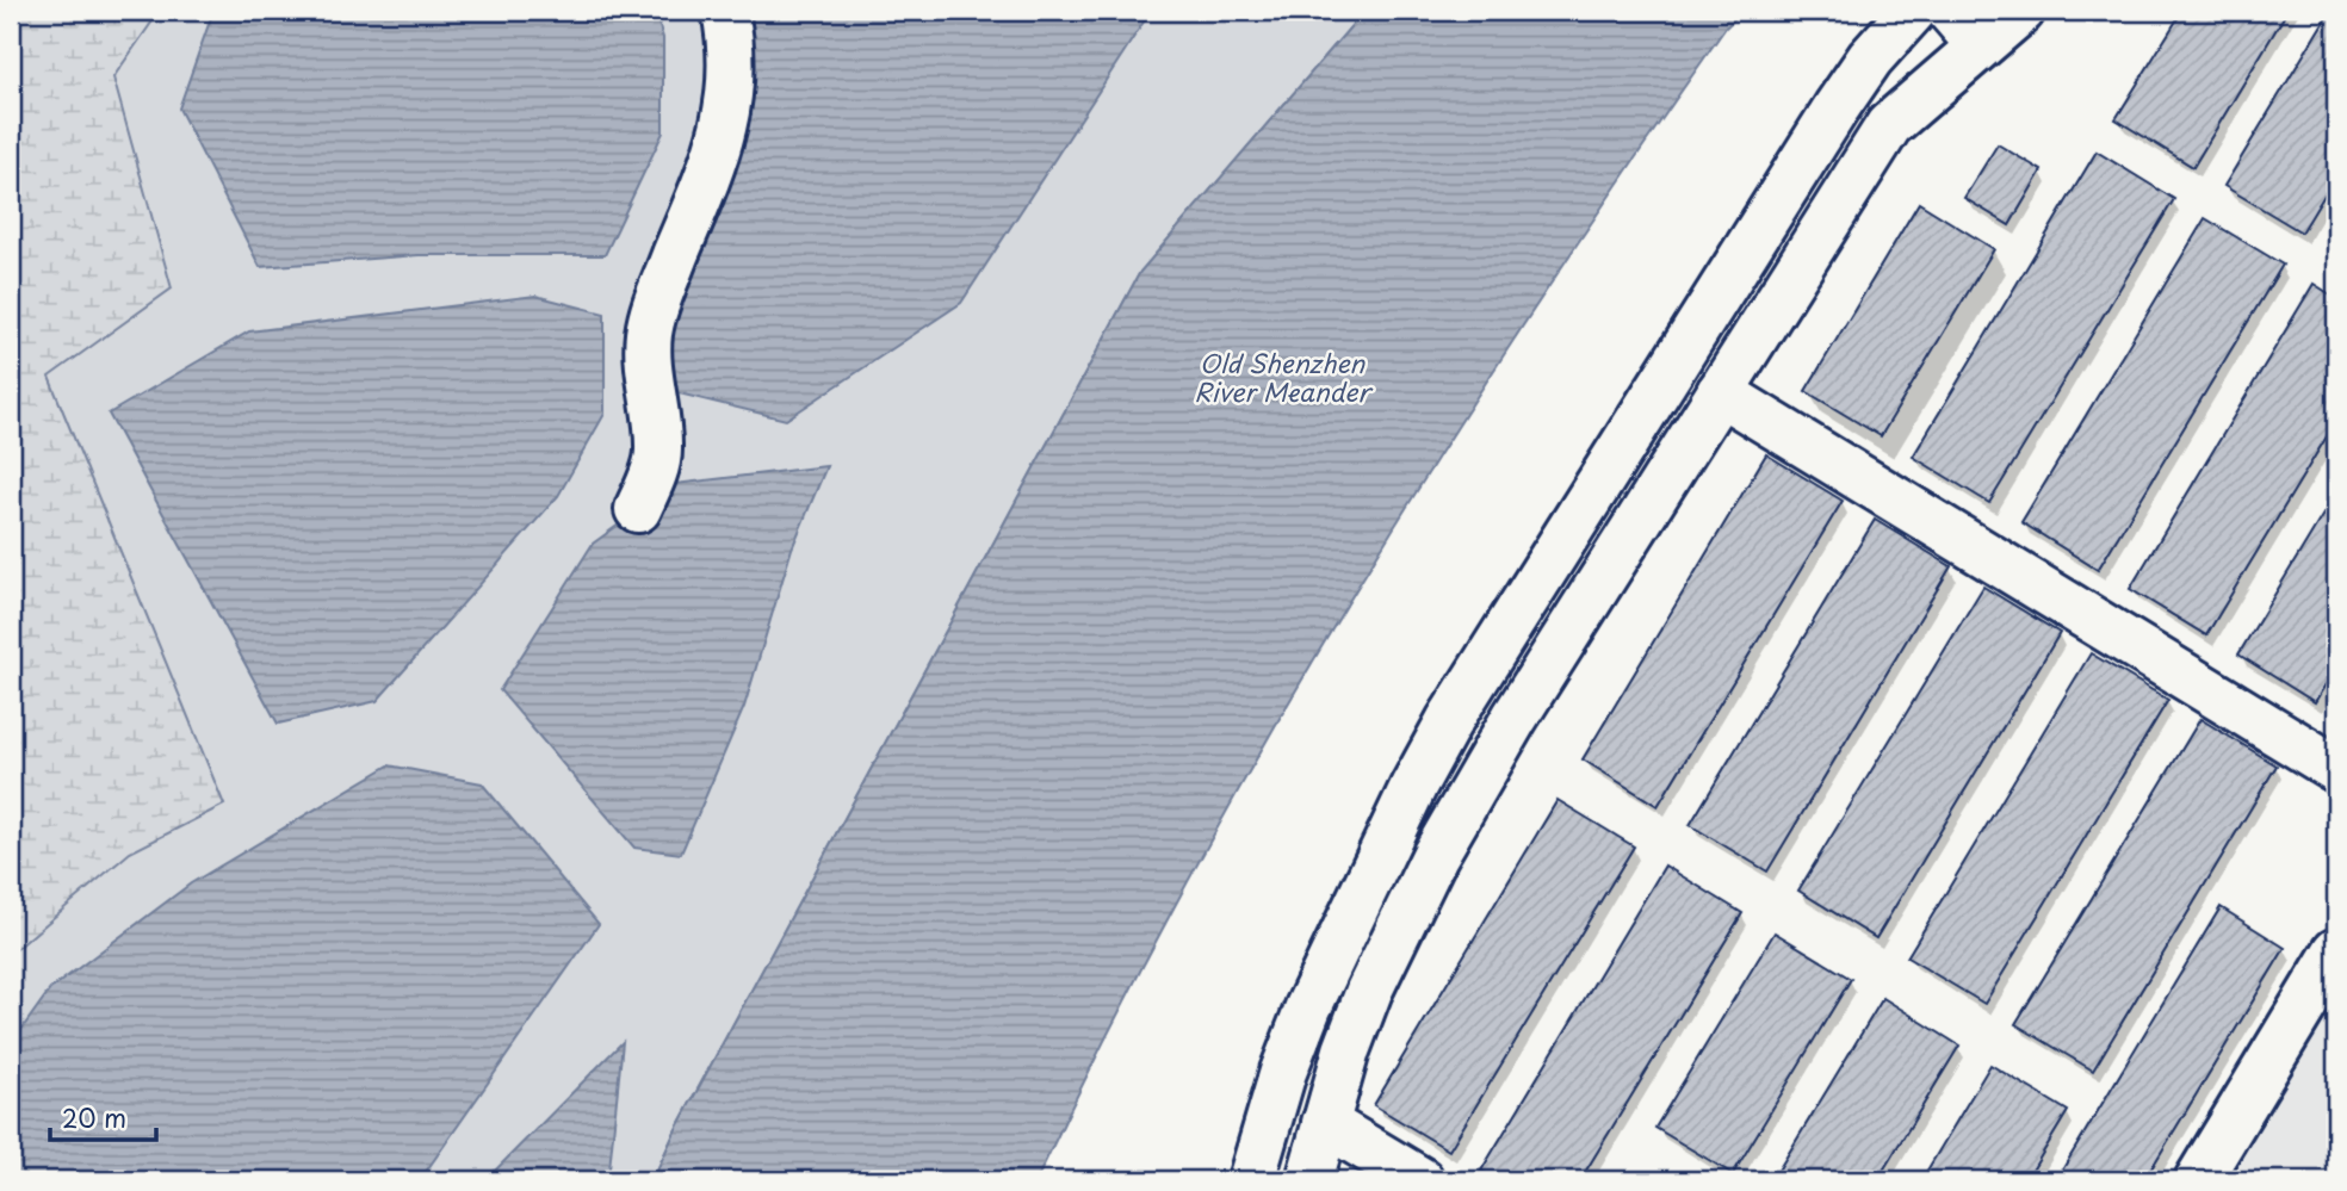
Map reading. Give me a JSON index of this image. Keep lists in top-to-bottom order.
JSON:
{
  "water": ["Old Shenzhen River Meander"],
  "scale_bar": "20 m"
}
